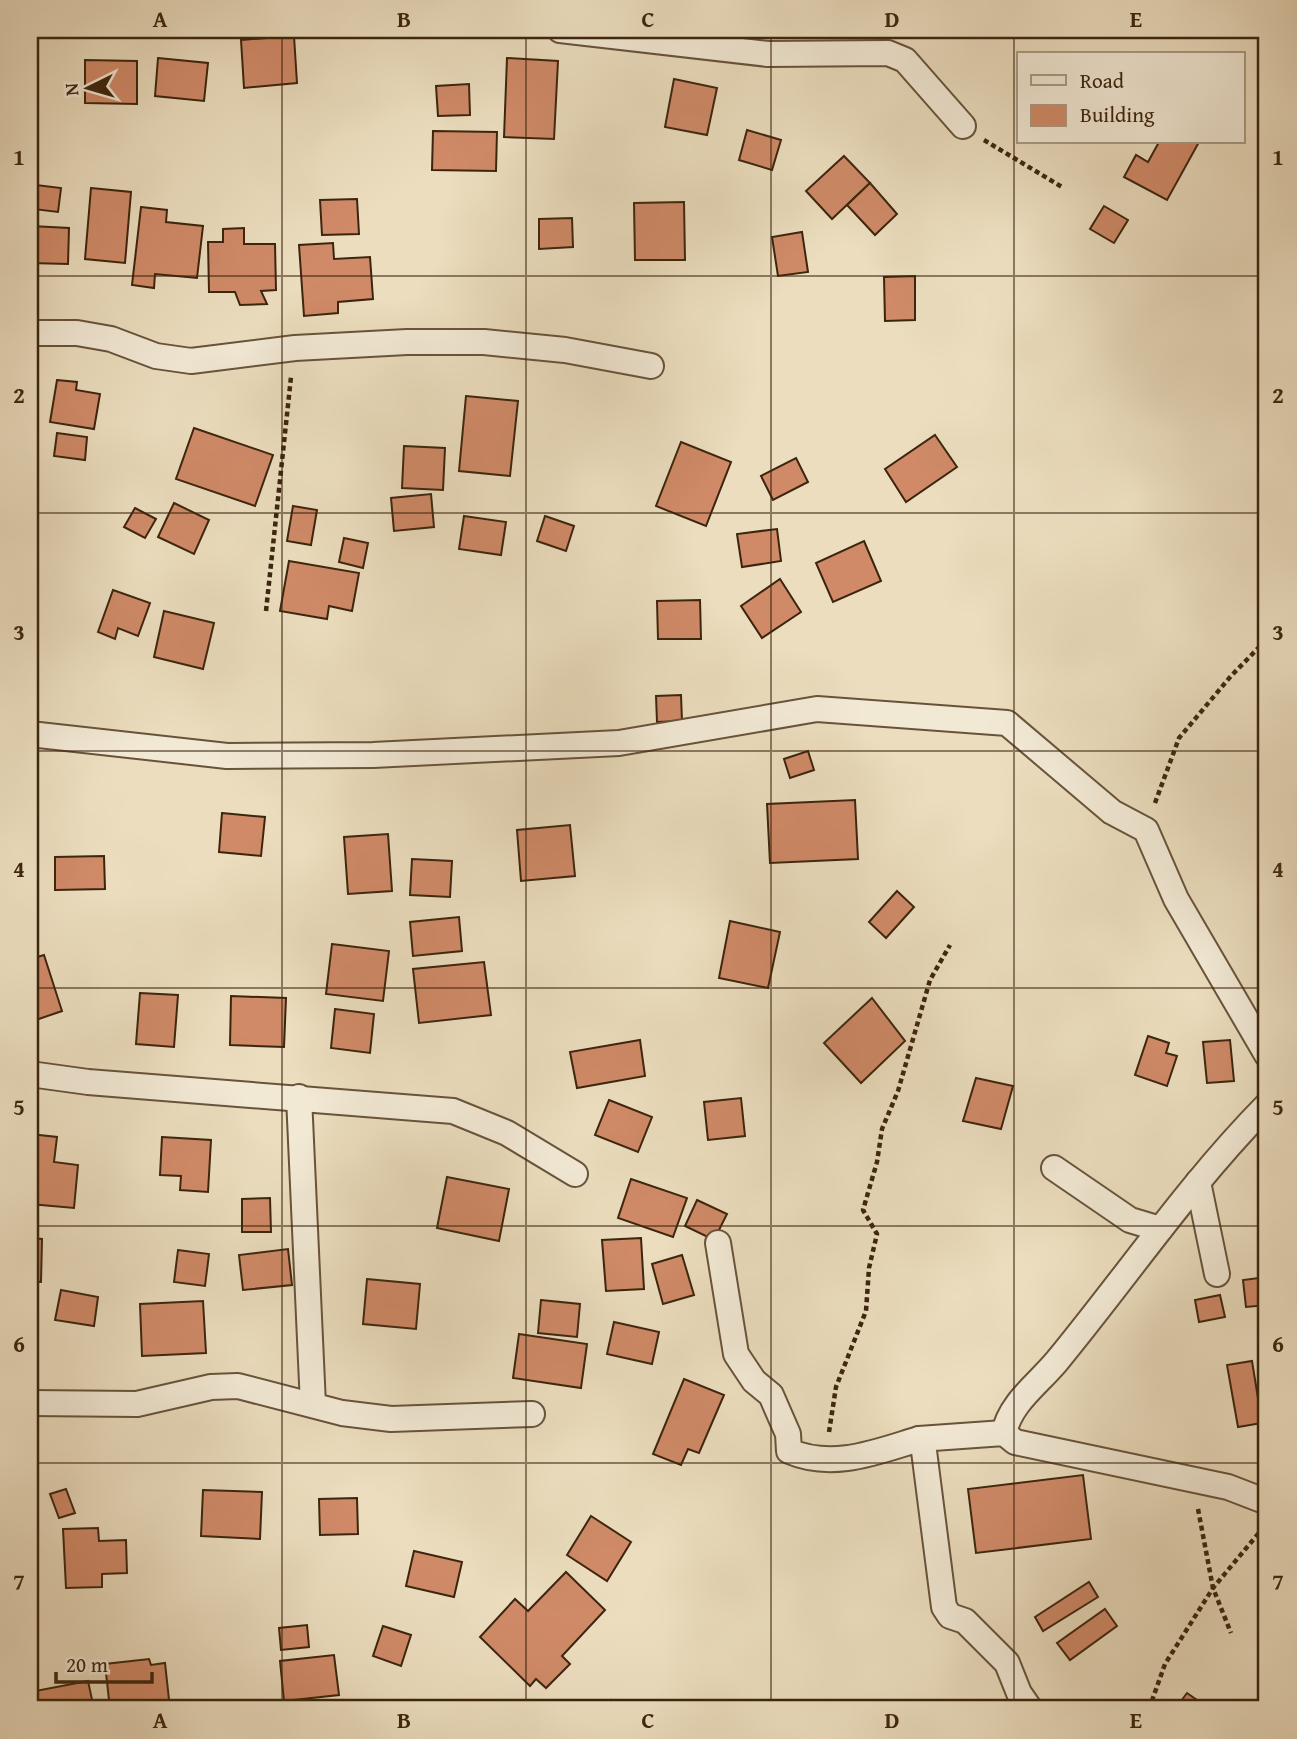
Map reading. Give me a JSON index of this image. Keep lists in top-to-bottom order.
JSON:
{
  "legend": ["Road", "Building"],
  "scale_bar": "20 m",
  "north": "left",
  "grid": {
    "columns": [
      "A",
      "B",
      "C",
      "D",
      "E"
    ],
    "rows": [
      "1",
      "2",
      "3",
      "4",
      "5",
      "6",
      "7"
    ]
  }
}
